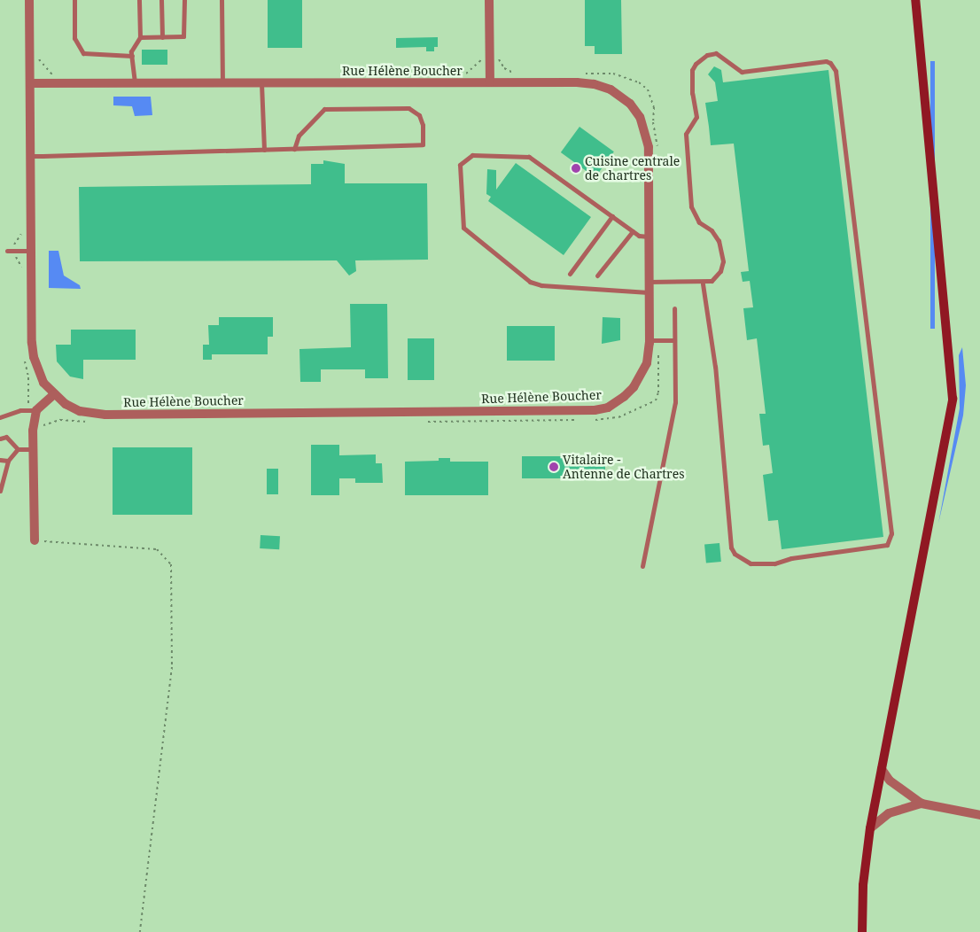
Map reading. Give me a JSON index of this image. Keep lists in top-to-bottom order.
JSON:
{
  "streets": {
    "street": ["Rue Hélène Boucher"]
  },
  "places": ["Cuisine centrale de chartres", "Vitalaire - Antenne de Chartres"]
}
